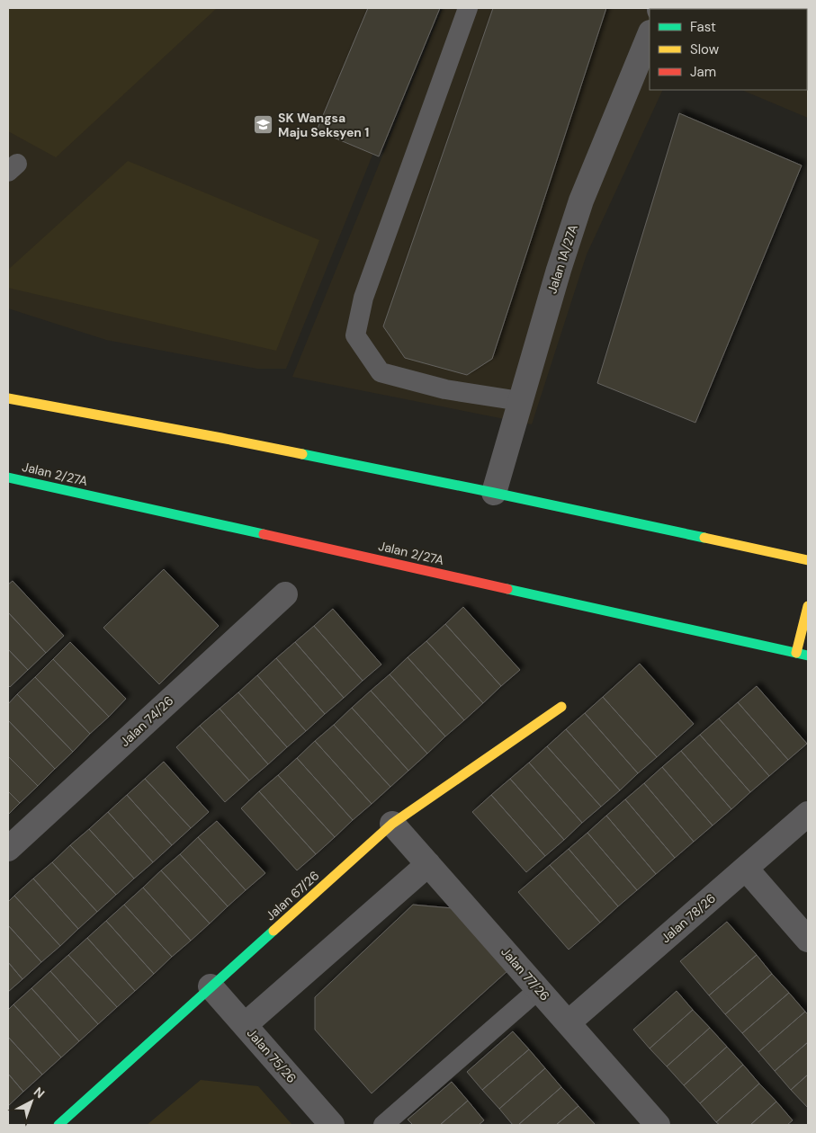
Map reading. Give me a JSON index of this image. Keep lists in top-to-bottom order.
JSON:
{
  "streets": {
    "main road": ["Jalan 2/27A", "Jalan 67/26"],
    "street": [
      "Jalan 1A/27A",
      "Jalan 74/26",
      "Jalan 78/26",
      "Jalan 77/26",
      "Jalan 75/26"
    ]
  },
  "crossings": [
    ["Jalan 67/26", "Jalan 77/26"],
    ["Jalan 67/26", "Jalan 75/26"],
    ["Jalan 78/26", "Jalan 77/26"]
  ],
  "places": {
    "school or university": ["SK Wangsa Maju Seksyen 1"]
  },
  "legend": ["Fast", "Slow", "Jam"],
  "north": "top right"
}
